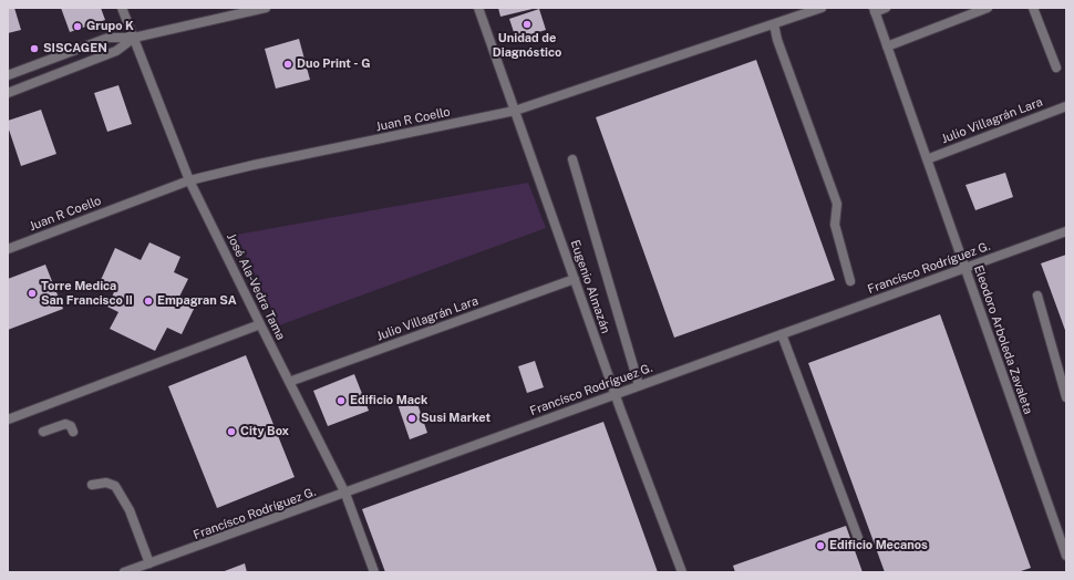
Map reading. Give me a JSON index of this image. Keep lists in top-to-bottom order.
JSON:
{
  "streets": {
    "street": [
      "Juan R Coello",
      "Julio Villagrán Lara",
      "Francísco Rodríguez G.",
      "José Ala-Vedra Tama",
      "Eugenio Almazán",
      "Eleodoro Arboleda Zavaleta"
    ]
  },
  "crossings": [
    ["Juan R Coello", "José Ala-Vedra Tama"],
    ["Juan R Coello", "Eugenio Almazán"],
    ["Julio Villagrán Lara", "José Ala-Vedra Tama"],
    ["Julio Villagrán Lara", "Eugenio Almazán"],
    ["Julio Villagrán Lara", "Eleodoro Arboleda Zavaleta"],
    ["Francísco Rodríguez G.", "José Ala-Vedra Tama"],
    ["Francísco Rodríguez G.", "Eugenio Almazán"],
    ["Francísco Rodríguez G.", "Eleodoro Arboleda Zavaleta"]
  ],
  "places": [
    "Unidad de Diagnóstico",
    "Grupo K",
    "SISCAGEN",
    "Duo Print - G",
    "Torre Medica San Francisco II",
    "Empagran SA",
    "Edificio Mack",
    "Susi Market",
    "City Box",
    "Edificio Mecanos"
  ]
}
